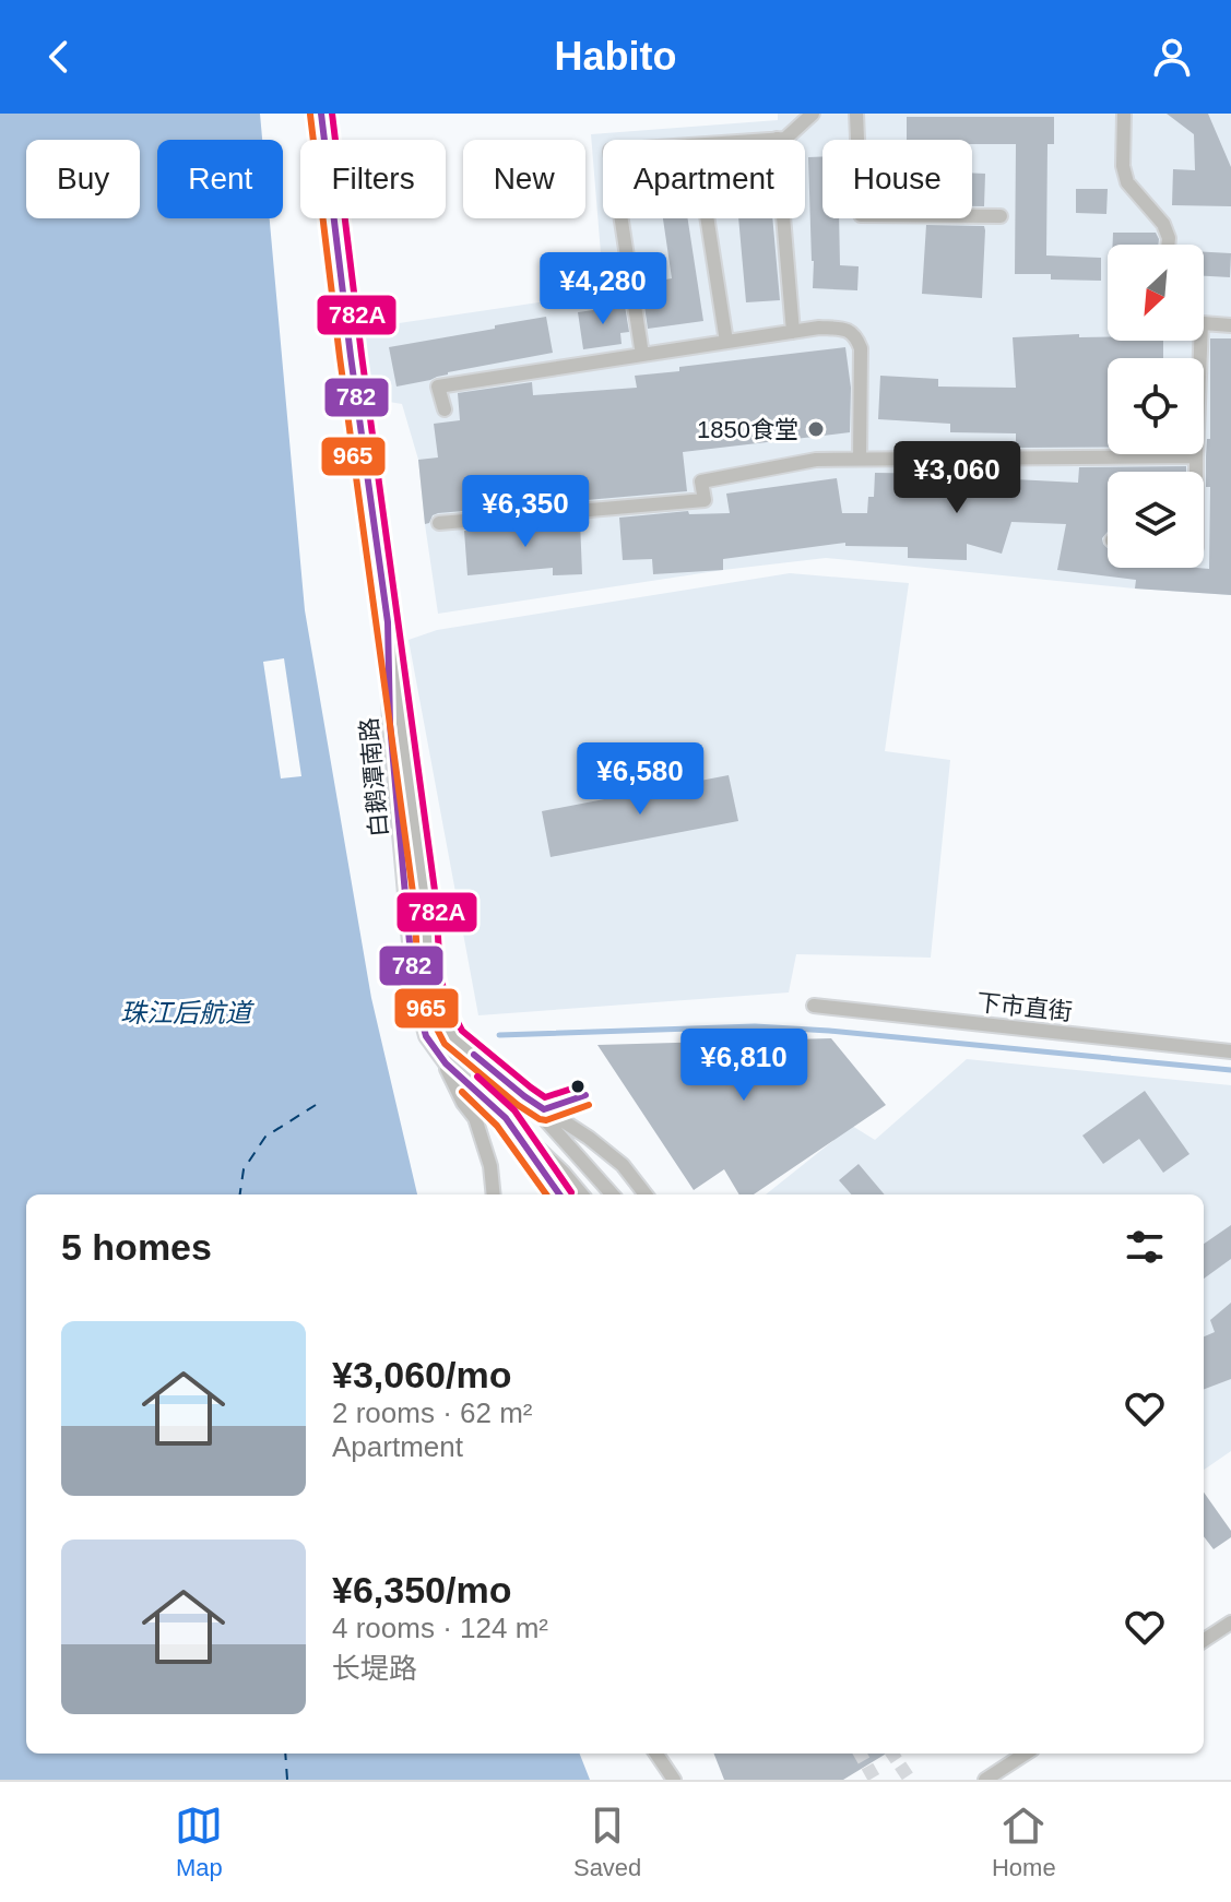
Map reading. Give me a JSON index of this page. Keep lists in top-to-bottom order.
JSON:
{
  "streets": {
    "street": ["白鹅潭南路", "下市直街"]
  },
  "water": ["珠江后航道"],
  "places": ["1850食堂"],
  "lines": ["transit line 782", "transit line 782A", "transit line 965"],
  "north": "bottom left",
  "page": {
    "header": "Habito",
    "chip": [
      "Buy",
      "Rent",
      "Filters",
      "New",
      "Apartment",
      "House"
    ],
    "price": [
      "¥4,280",
      "¥3,060",
      "¥6,350",
      "¥6,580",
      "¥6,810"
    ],
    "heading": "5 homes",
    "list": [
      {
        "name": "¥3,060/mo",
        "note": "2 rooms · 62 m² · Apartment"
      },
      {
        "name": "¥6,350/mo",
        "note": "4 rooms · 124 m² · 长堤路"
      }
    ],
    "tabs": ["Map", "Saved", "Home"]
  }
}
